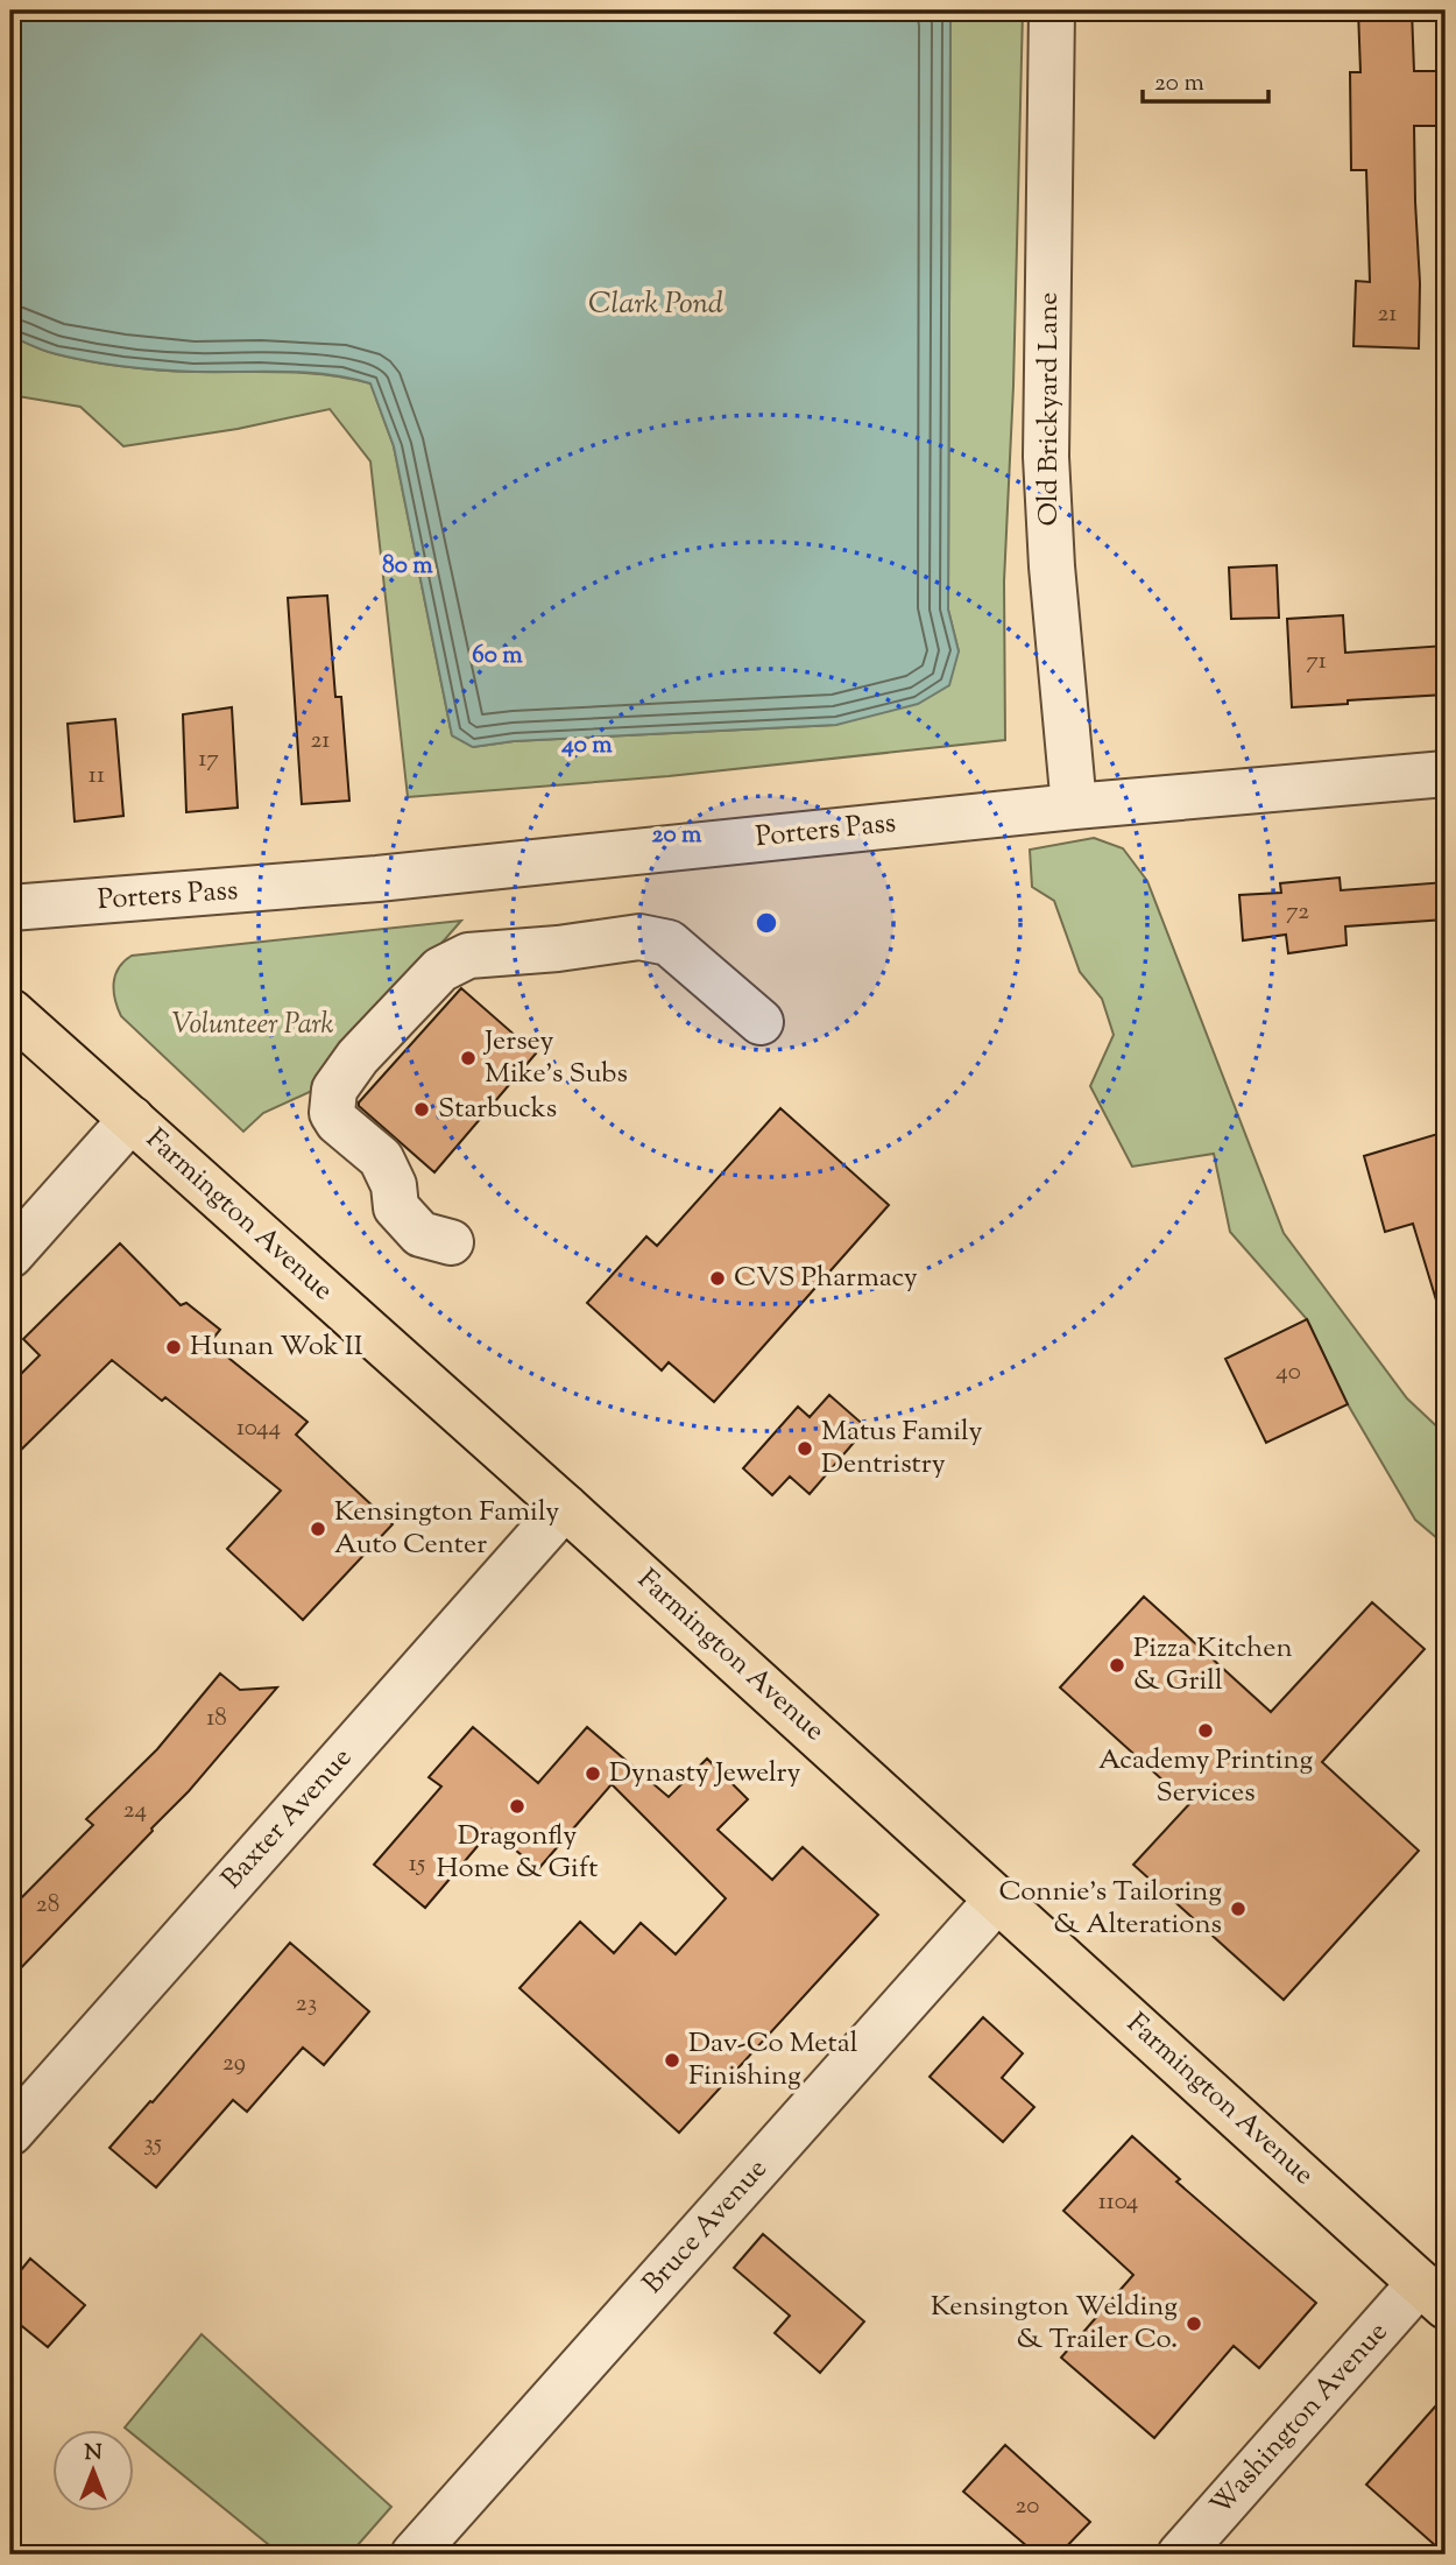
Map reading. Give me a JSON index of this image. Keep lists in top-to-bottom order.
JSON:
{
  "streets": {
    "main road": ["Farmington Avenue"],
    "street": [
      "Old Brickyard Lane",
      "Porters Pass",
      "Baxter Avenue",
      "Bruce Avenue",
      "Washington Avenue"
    ]
  },
  "crossings": [
    ["Old Brickyard Lane", "Porters Pass"],
    ["Farmington Avenue", "Baxter Avenue"],
    ["Farmington Avenue", "Bruce Avenue"],
    ["Farmington Avenue", "Washington Avenue"]
  ],
  "water": ["Clark Pond"],
  "parks": ["Volunteer Park"],
  "places": [
    "Jersey Mike's Subs",
    "Starbucks",
    "CVS Pharmacy",
    "Hunan Wok II",
    "Matus Family Dentristry",
    "Kensington Family Auto Center",
    "Pizza Kitchen & Grill",
    "Academy Printing Services",
    "Dynasty Jewelry",
    "Dragonfly Home & Gift",
    "Connie's Tailoring & Alterations",
    "Dav-Co Metal Finishing",
    "Kensington Welding & Trailer Co."
  ],
  "house_numbers": [
    "21",
    "71",
    "21",
    "17",
    "11",
    "72",
    "40",
    "1044",
    "18",
    "24",
    "15",
    "28",
    "23",
    "29",
    "35",
    "1104",
    "20"
  ],
  "scale_bar": "20 m",
  "north": "top",
  "rings": [
    "80 m",
    "60 m",
    "40 m",
    "20 m"
  ]
}
